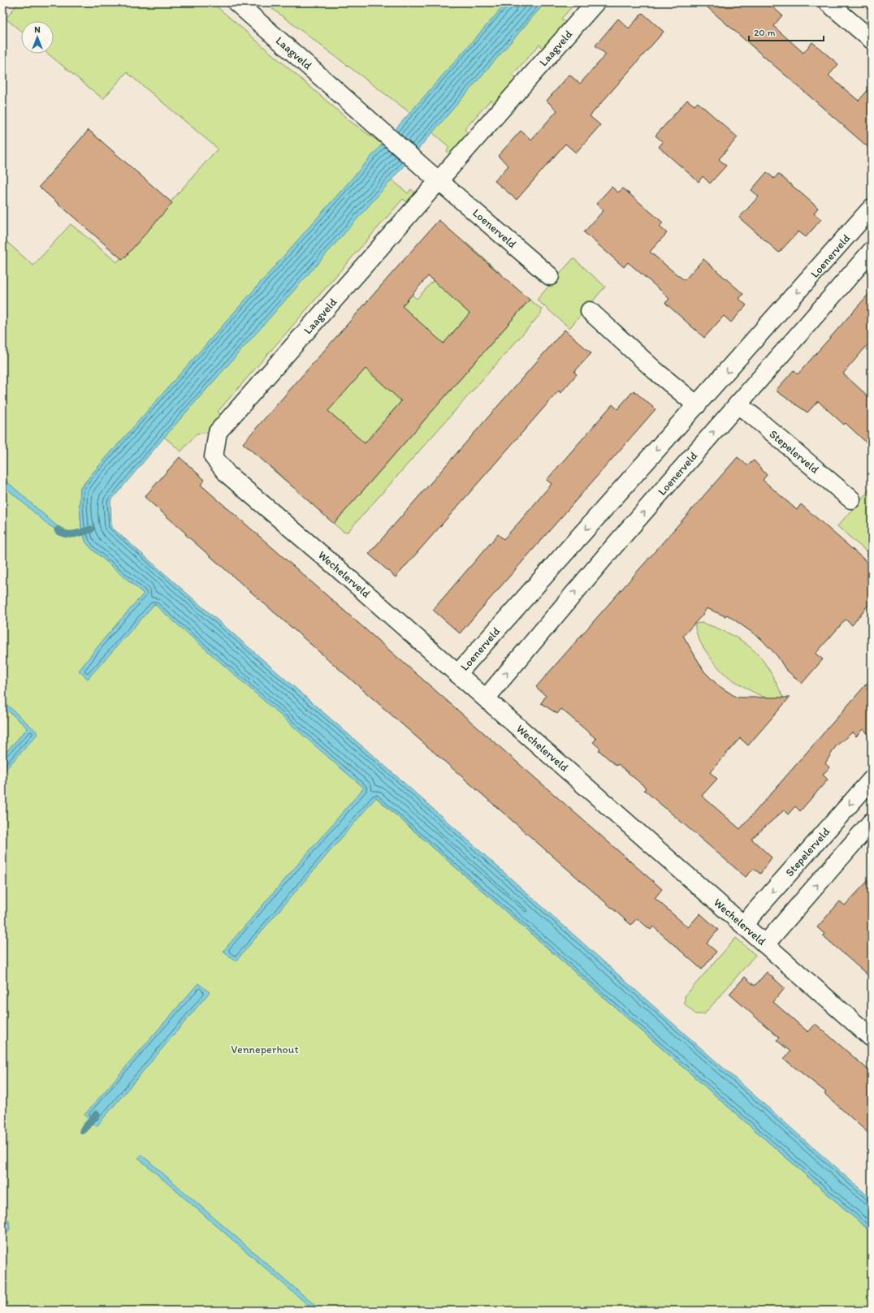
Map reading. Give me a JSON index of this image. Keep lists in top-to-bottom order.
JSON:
{
  "streets": {
    "street": [
      "Laagveld",
      "Loenerveld",
      "Stepelerveld",
      "Wechelerveld"
    ]
  },
  "crossings": [
    ["Laagveld", "Loenerveld"],
    ["Laagveld", "Wechelerveld"],
    ["Loenerveld", "Stepelerveld"],
    ["Loenerveld", "Wechelerveld"],
    ["Stepelerveld", "Wechelerveld"]
  ],
  "parks": ["Venneperhout"],
  "scale_bar": "20 m",
  "north": "top"
}
